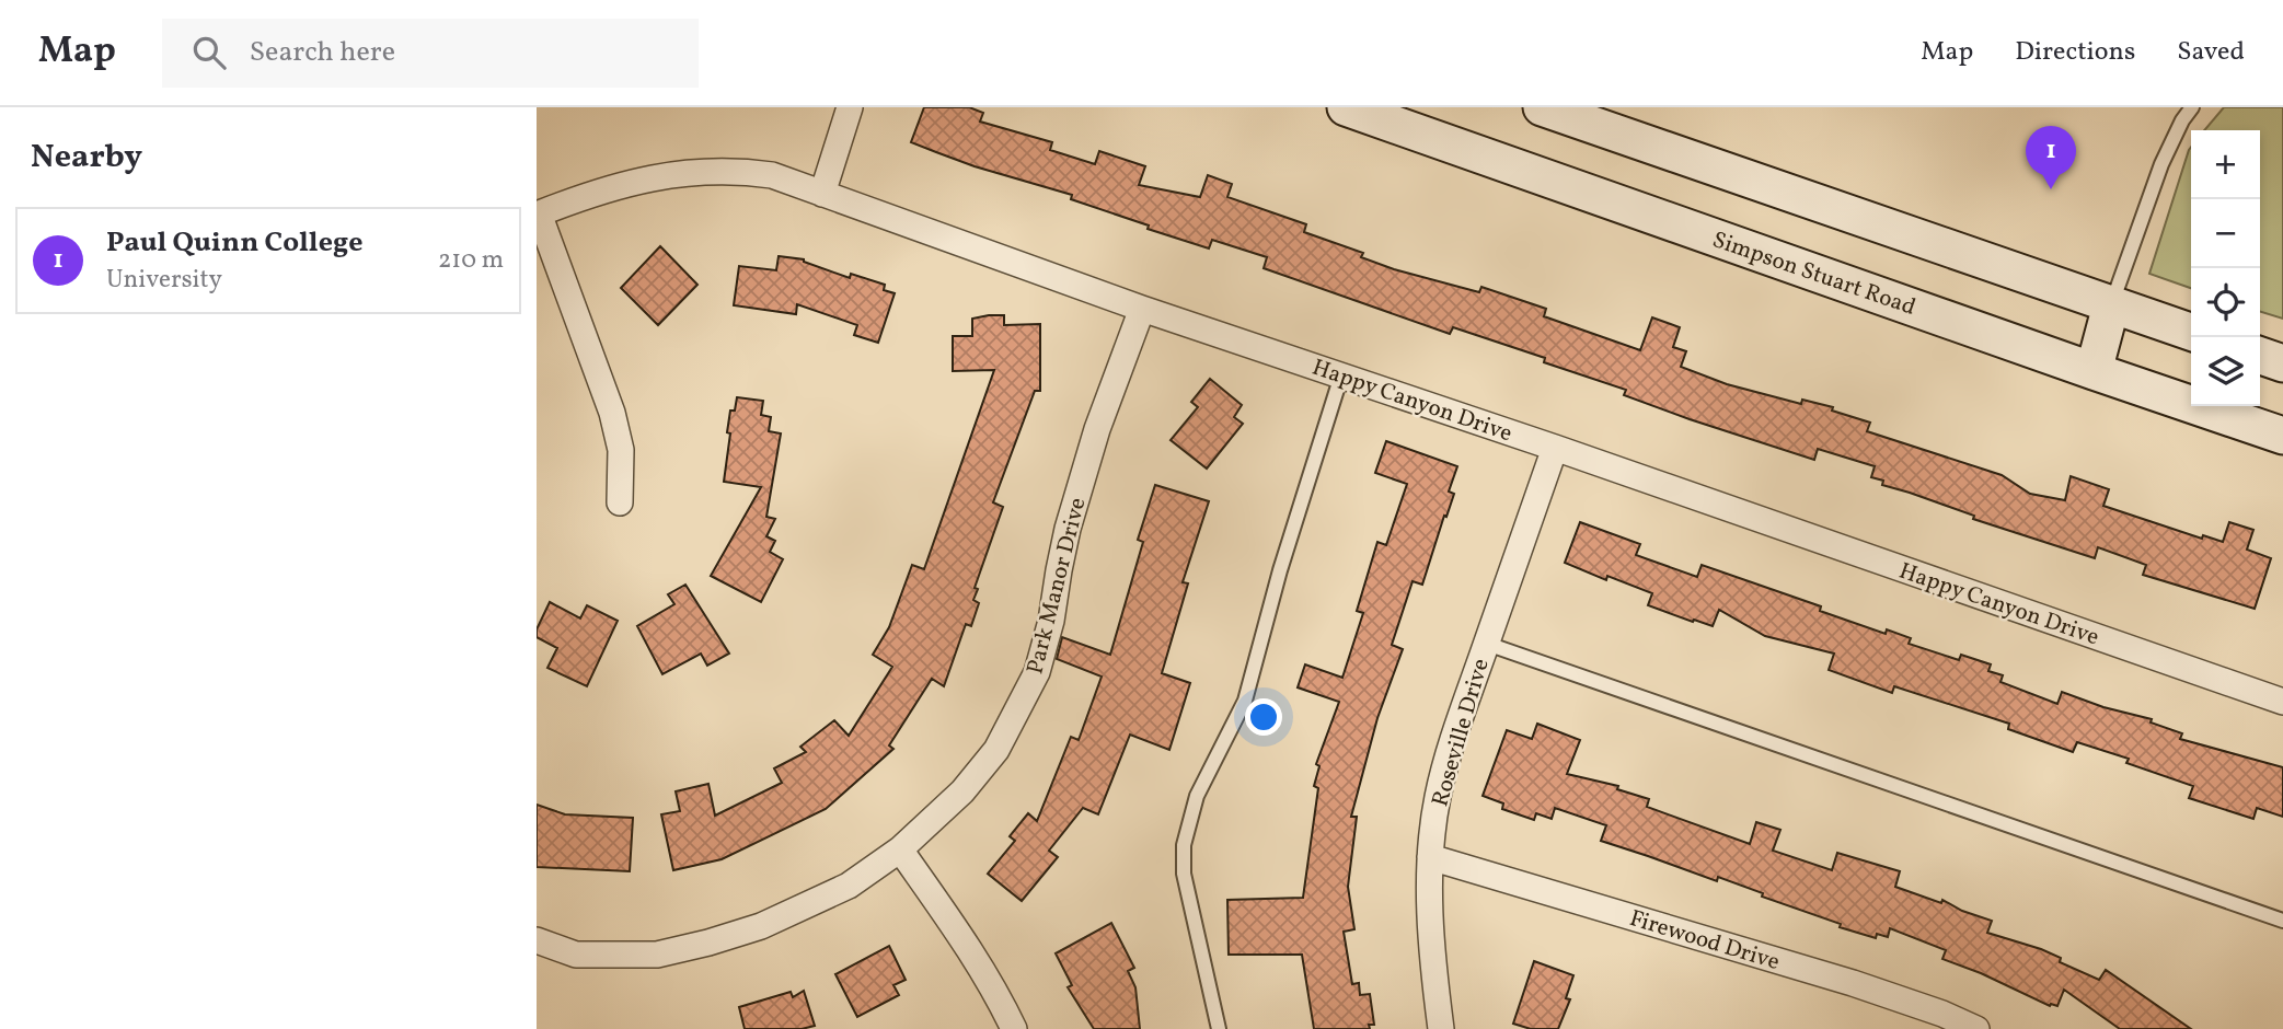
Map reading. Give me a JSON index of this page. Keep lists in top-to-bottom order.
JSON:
{
  "streets": {
    "main road": ["Simpson Stuart Road"],
    "street": [
      "Happy Canyon Drive",
      "Park Manor Drive",
      "Roseville Drive",
      "Firewood Drive"
    ]
  },
  "crossings": [
    ["Happy Canyon Drive", "Park Manor Drive"],
    ["Happy Canyon Drive", "Roseville Drive"],
    ["Roseville Drive", "Firewood Drive"]
  ],
  "page": {
    "header": "Map",
    "search": "Search here",
    "nav": ["Map", "Directions", "Saved"],
    "heading": "Nearby",
    "pins": "1",
    "map_buttons": ["+", "−"],
    "list": [
      {
        "mark": "1",
        "name": "Paul Quinn College",
        "note": "University",
        "value": "210 m"
      }
    ]
  }
}
